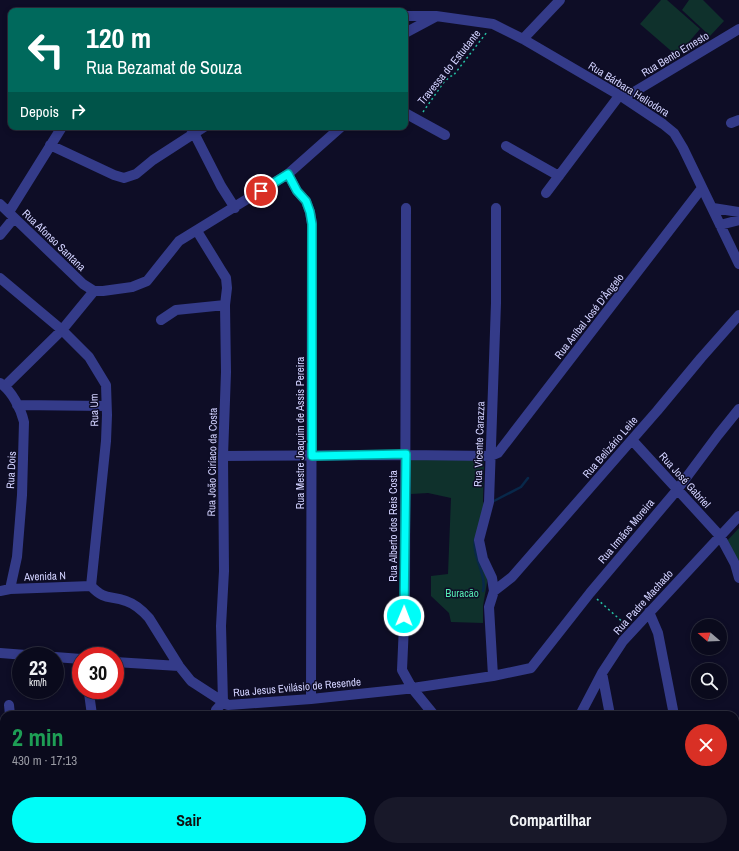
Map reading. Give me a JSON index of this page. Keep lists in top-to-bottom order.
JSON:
{
  "streets": {
    "street": [
      "Rua Bento Ernesto",
      "Rua Bárbara Heliodora",
      "Rua Afonso Santana",
      "Rua Aníbal José D'Ângelo",
      "Rua Um",
      "Rua Mestre Joaquim de Assis Pereira",
      "Rua Vicente Carazza",
      "Rua Belizário Leite",
      "Rua João Ciríaco da Costa",
      "Rua Dois",
      "Rua José Gabriel",
      "Rua Alberto dos Reis Costa",
      "Rua Irmãos Moreira",
      "Avenida N",
      "Rua Padre Machado",
      "Rua Jesus Evilásio de Resende"
    ],
    "path": ["Travessa do Estudante"]
  },
  "crossings": [
    ["Rua Bento Ernesto", "Rua Bárbara Heliodora"],
    ["Travessa do Estudante", "Rua Bárbara Heliodora"],
    ["Rua Bárbara Heliodora", "Rua Aníbal José D'Ângelo"],
    ["Rua Aníbal José D'Ângelo", "Rua Vicente Carazza"],
    ["Rua Um", "Avenida N"],
    ["Rua Um", "Rua Jesus Evilásio de Resende"],
    ["Rua Mestre Joaquim de Assis Pereira", "Rua Jesus Evilásio de Resende"],
    ["Rua Vicente Carazza", "Rua Belizário Leite"],
    ["Rua Vicente Carazza", "Rua Jesus Evilásio de Resende"],
    ["Rua Belizário Leite", "Rua José Gabriel"],
    ["Rua João Ciríaco da Costa", "Rua Jesus Evilásio de Resende"],
    ["Rua Dois", "Avenida N"],
    ["Rua José Gabriel", "Rua Irmãos Moreira"],
    ["Rua José Gabriel", "Rua Padre Machado"],
    ["Rua Alberto dos Reis Costa", "Rua Jesus Evilásio de Resende"],
    ["Rua Irmãos Moreira", "Rua Jesus Evilásio de Resende"],
    ["Avenida N", "Rua Jesus Evilásio de Resende"]
  ],
  "parks": ["Buracão"],
  "north": "left",
  "page": {
    "turn": ["120 m", "Rua Bezamat de Souza"],
    "then": "Depois",
    "speed": "23 km/h",
    "limit": "30",
    "heading": ["2 min", "430 m · 17:13"],
    "buttons": ["Sair", "Compartilhar"]
  }
}
